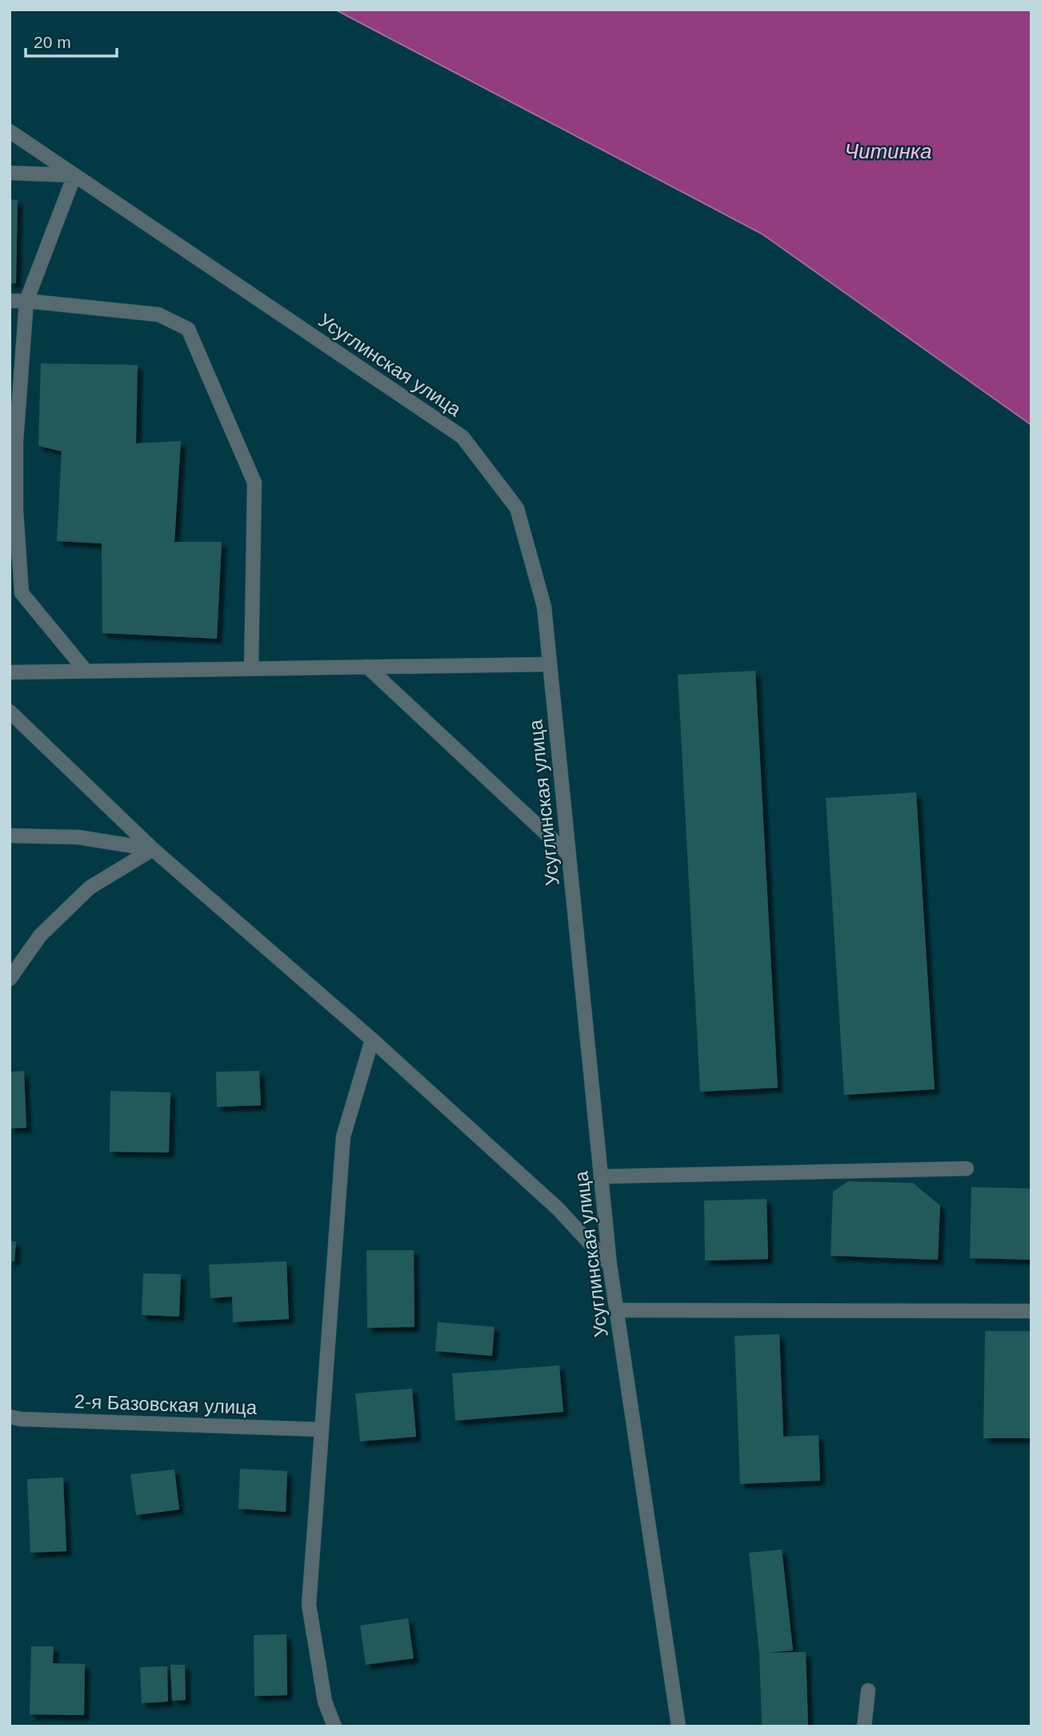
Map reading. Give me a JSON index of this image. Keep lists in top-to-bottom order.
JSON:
{
  "streets": {
    "street": ["Усуглинская улица", "2-я Базовская улица"]
  },
  "water": ["Читинка"],
  "scale_bar": "20 m"
}
